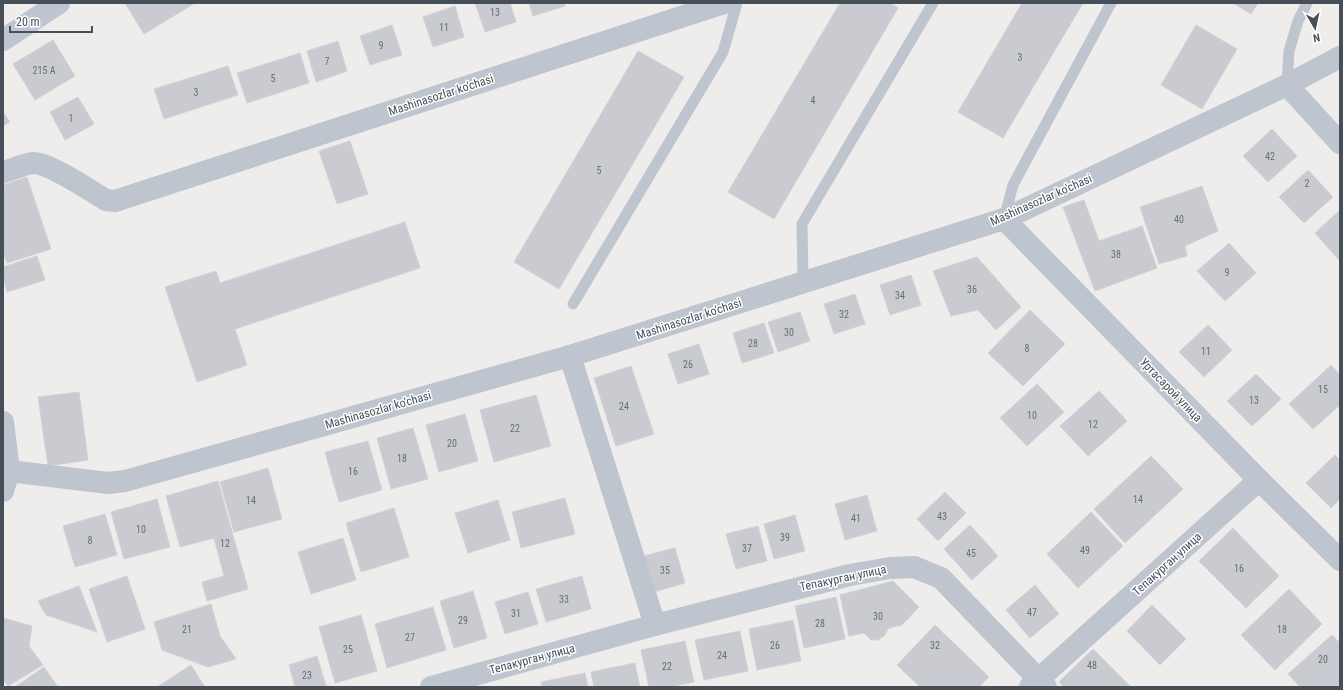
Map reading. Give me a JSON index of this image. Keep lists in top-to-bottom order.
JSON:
{
  "streets": {
    "street": ["Mashinasozlar ko'chasi", "Уртасарой улица", "Тепакурган улица"]
  },
  "crossings": [
    ["Mashinasozlar ko'chasi", "Уртасарой улица"],
    ["Уртасарой улица", "Тепакурган улица"]
  ],
  "house_numbers": [
    "13",
    "11",
    "9",
    "3",
    "7",
    "215 А",
    "5",
    "3",
    "4",
    "1",
    "42",
    "5",
    "2",
    "40",
    "38",
    "9",
    "36",
    "34",
    "32",
    "30",
    "28",
    "8",
    "11",
    "26",
    "15",
    "13",
    "24",
    "10",
    "12",
    "22",
    "20",
    "18",
    "16",
    "14",
    "14",
    "43",
    "41",
    "10",
    "39",
    "8",
    "12",
    "37",
    "49",
    "45",
    "16",
    "35",
    "33",
    "47",
    "31",
    "30",
    "29",
    "28",
    "21",
    "18",
    "27",
    "26",
    "32",
    "25",
    "24",
    "20",
    "48",
    "22",
    "23"
  ],
  "scale_bar": "20 m",
  "north": "bottom"
}
